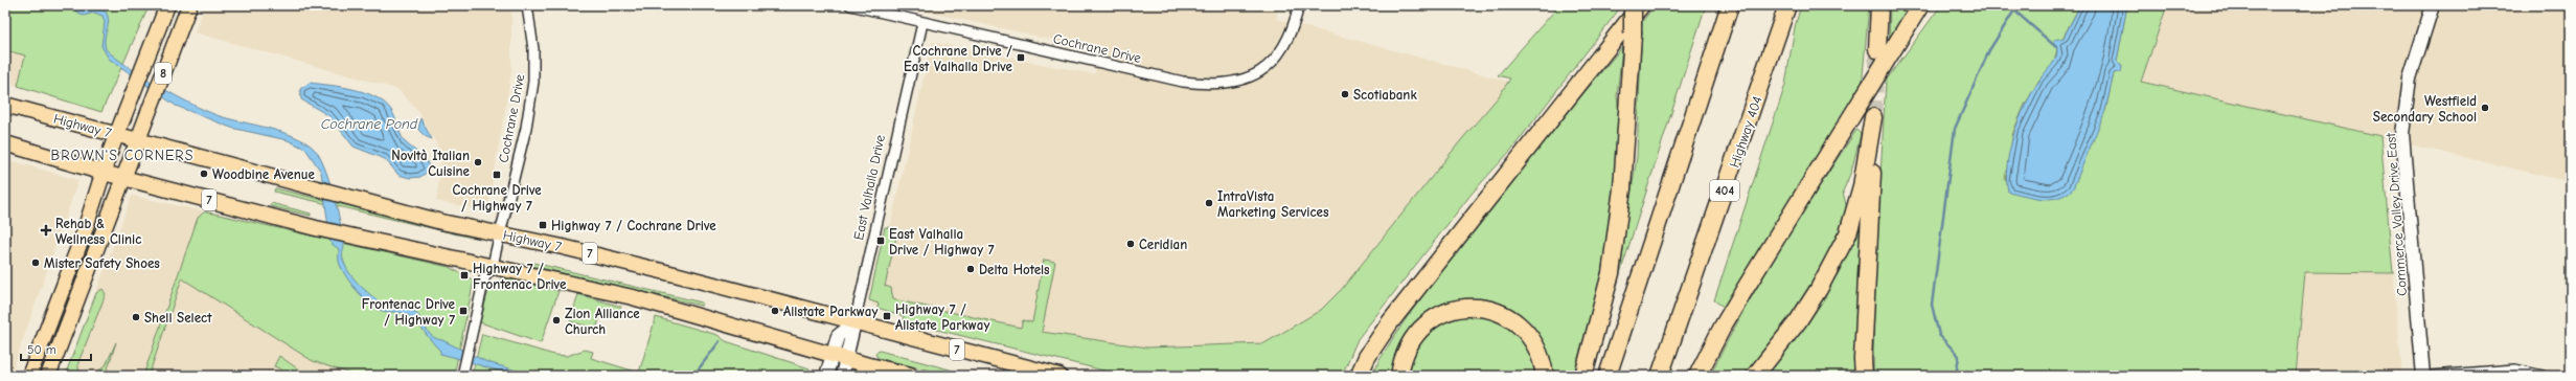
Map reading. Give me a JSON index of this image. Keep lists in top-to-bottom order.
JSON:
{
  "streets": {
    "highway": ["Highway 404", "404"],
    "main road": ["8", "Highway 7", "7"],
    "street": ["Cochrane Drive", "East Valhalla Drive", "Commerce Valley Drive East"]
  },
  "crossings": [
    ["Cochrane Drive", "Highway 7"],
    ["Cochrane Drive", "East Valhalla Drive"],
    ["Cochrane Drive", "7"],
    ["8", "Highway 7"],
    ["8", "7"],
    ["Highway 7", "East Valhalla Drive"],
    ["East Valhalla Drive", "7"]
  ],
  "districts": ["BROWN'S CORNERS"],
  "water": ["Cochrane Pond"],
  "places": {
    "transit": [
      "Cochrane Drive / East Valhalla Drive",
      "Cochrane Drive / Highway 7",
      "Highway 7 / Cochrane Drive",
      "East Valhalla Drive / Highway 7",
      "Highway 7 / Frontenac Drive",
      "Frontenac Drive / Highway 7",
      "Highway 7 / Allstate Parkway"
    ],
    "other": [
      "Scotiabank",
      "Westfield Secondary School",
      "Novità Italian Cuisine",
      "Woodbine Avenue",
      "IntraVista Marketing Services",
      "Ceridian",
      "Mister Safety Shoes",
      "Delta Hotels",
      "Allstate Parkway",
      "Shell Select",
      "Zion Alliance Church"
    ],
    "health": ["Rehab & Wellness Clinic"]
  },
  "scale_bar": "50 m"
}
